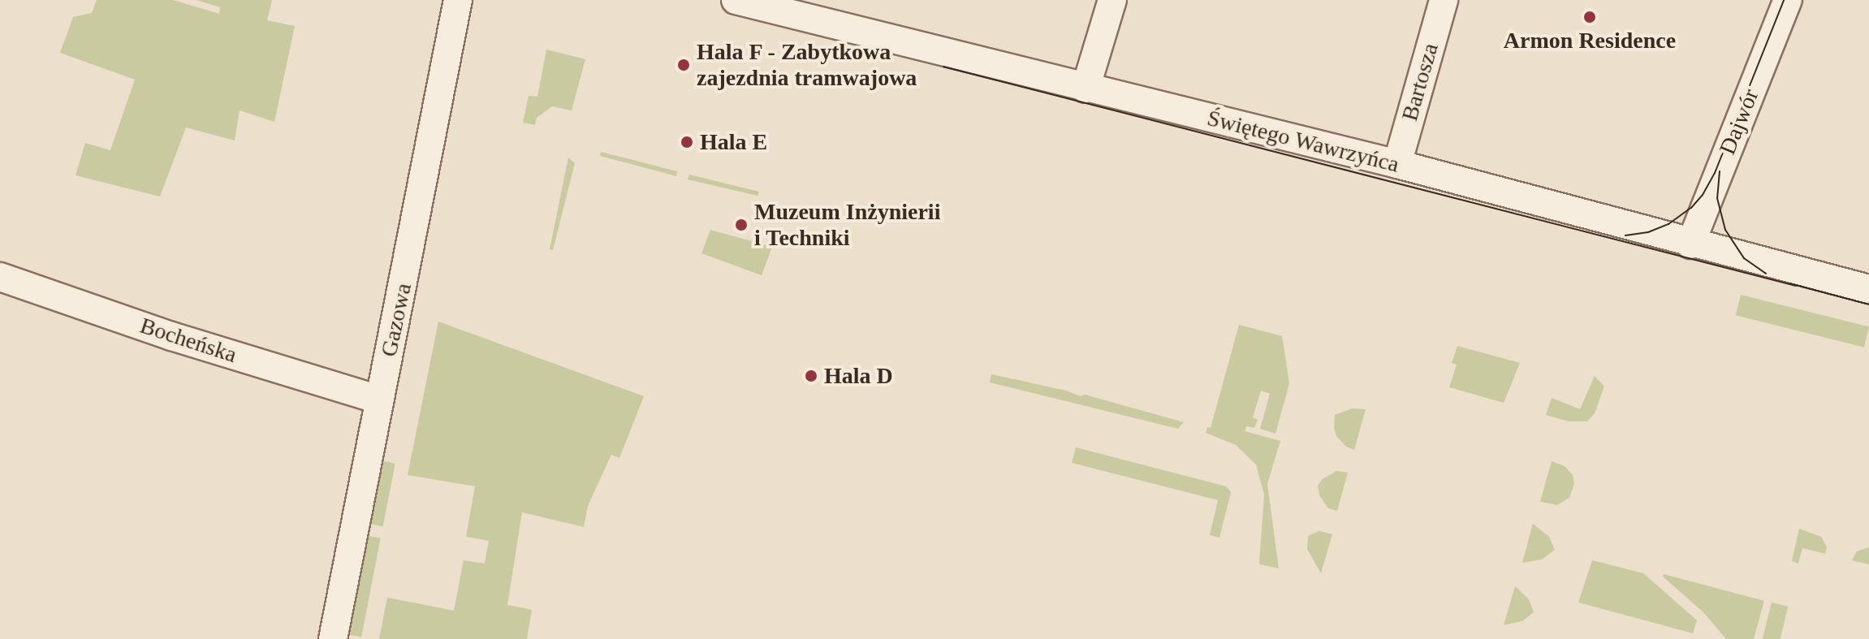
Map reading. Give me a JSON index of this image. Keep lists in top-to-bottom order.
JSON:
{
  "streets": {
    "street": [
      "Bartosza",
      "Dajwór",
      "Świętego Wawrzyńca",
      "Gazowa",
      "Bocheńska"
    ]
  },
  "crossings": [
    ["Bartosza", "Świętego Wawrzyńca"],
    ["Dajwór", "Świętego Wawrzyńca"],
    ["Gazowa", "Bocheńska"]
  ],
  "places": [
    "Armon Residence",
    "Hala F - Zabytkowa zajezdnia tramwajowa",
    "Hala E",
    "Muzeum Inżynierii i Techniki",
    "Hala D"
  ]
}
